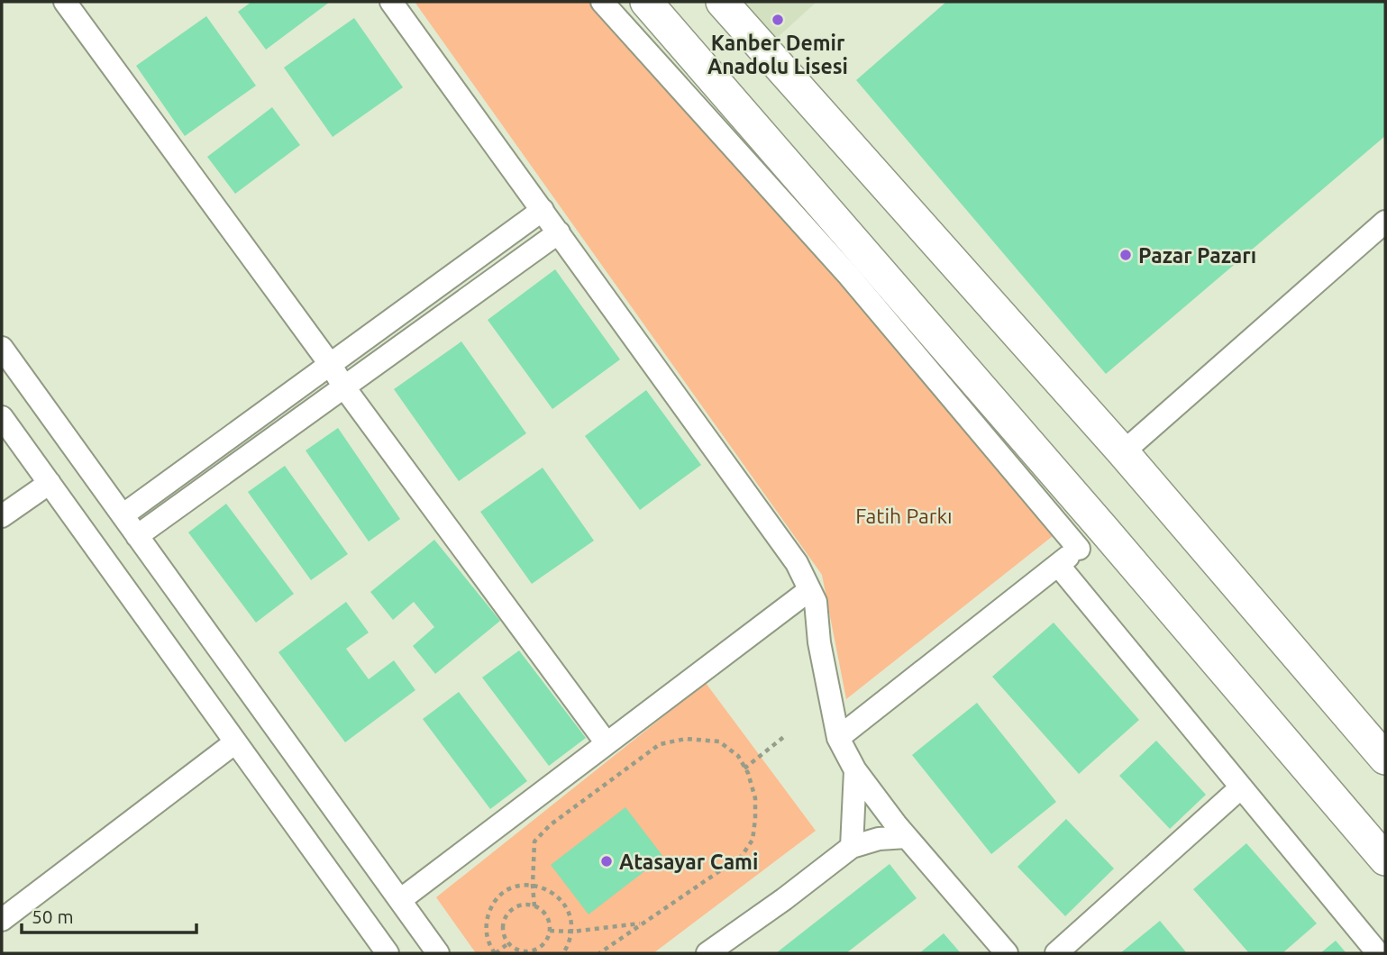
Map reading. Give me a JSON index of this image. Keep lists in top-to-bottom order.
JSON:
{
  "parks": ["Fatih Parkı"],
  "places": ["Kanber Demir Anadolu Lisesi", "Pazar Pazarı", "Atasayar Cami"],
  "scale_bar": "50 m"
}
